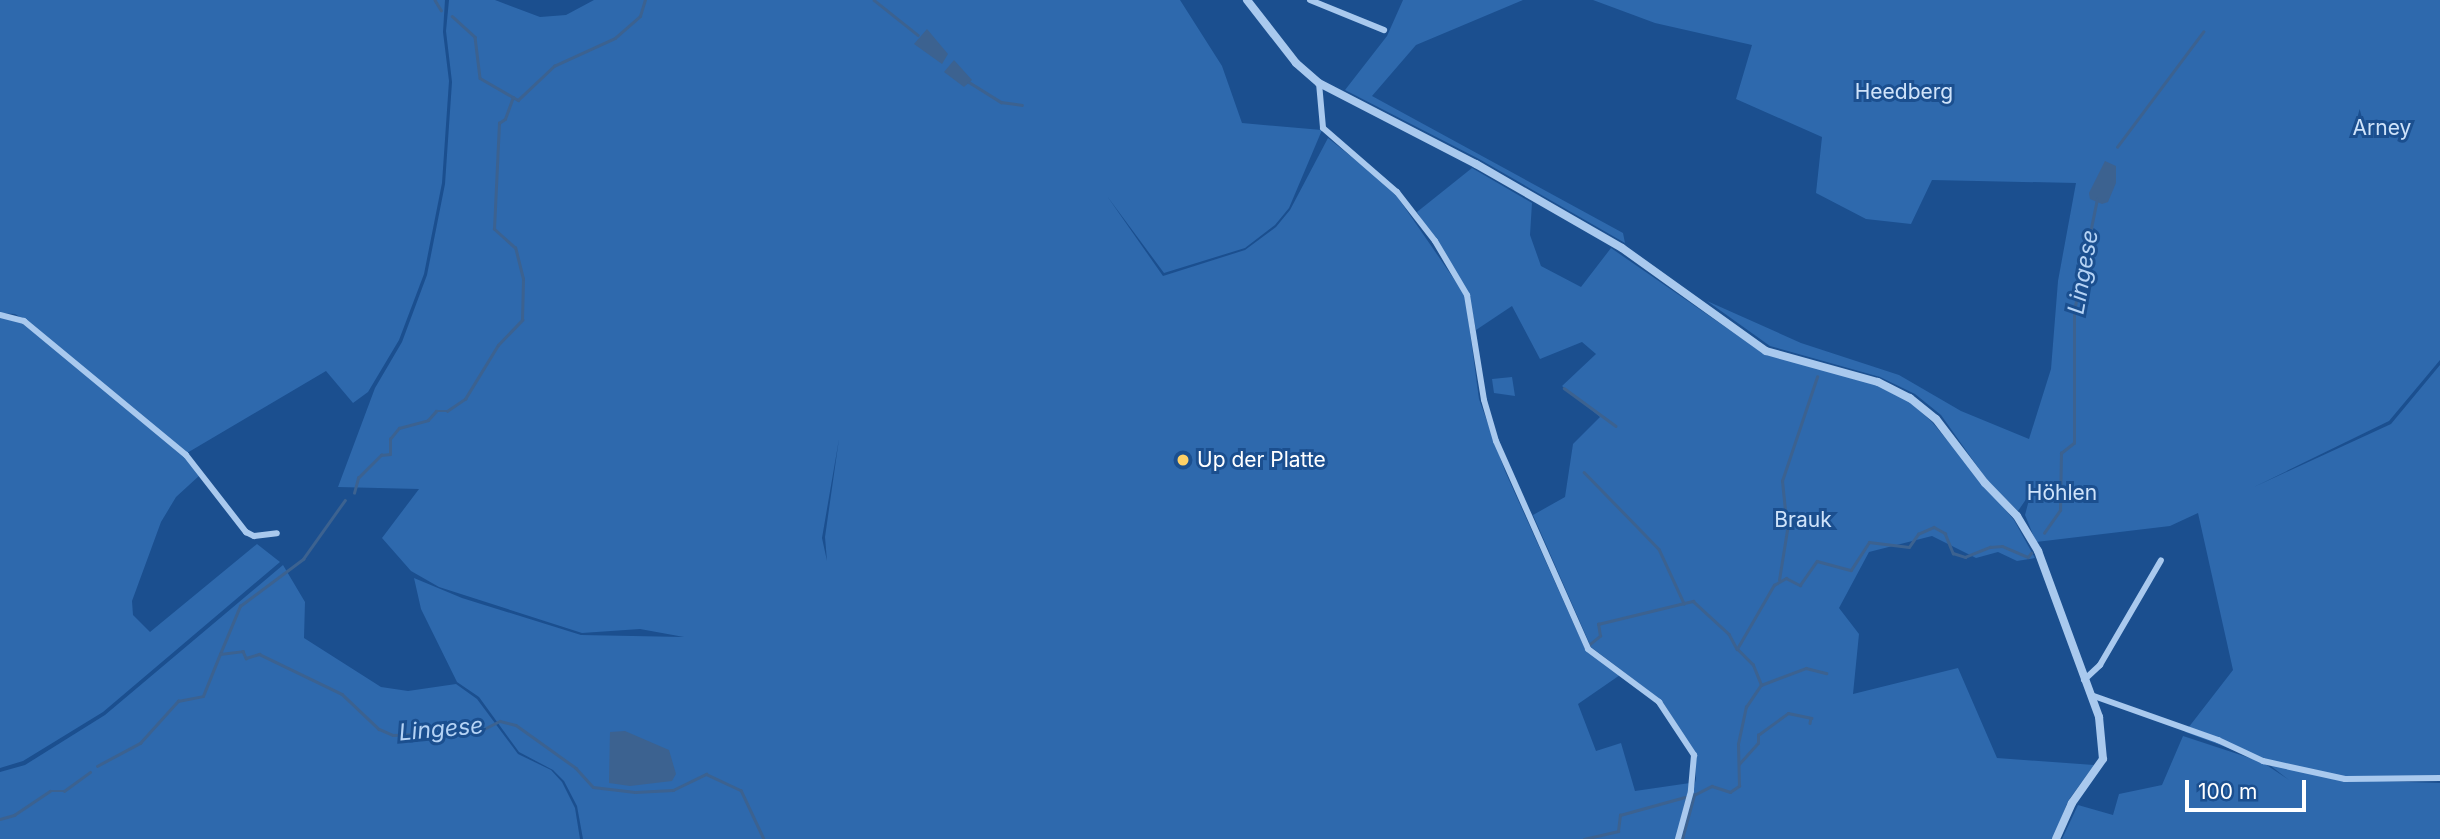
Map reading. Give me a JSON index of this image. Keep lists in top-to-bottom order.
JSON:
{
  "water": ["Lingese"],
  "parks": [
    "Heedberg",
    "Arney",
    "Höhlen",
    "Brauk"
  ],
  "places": ["Up der Platte"],
  "scale_bar": "100 m"
}
